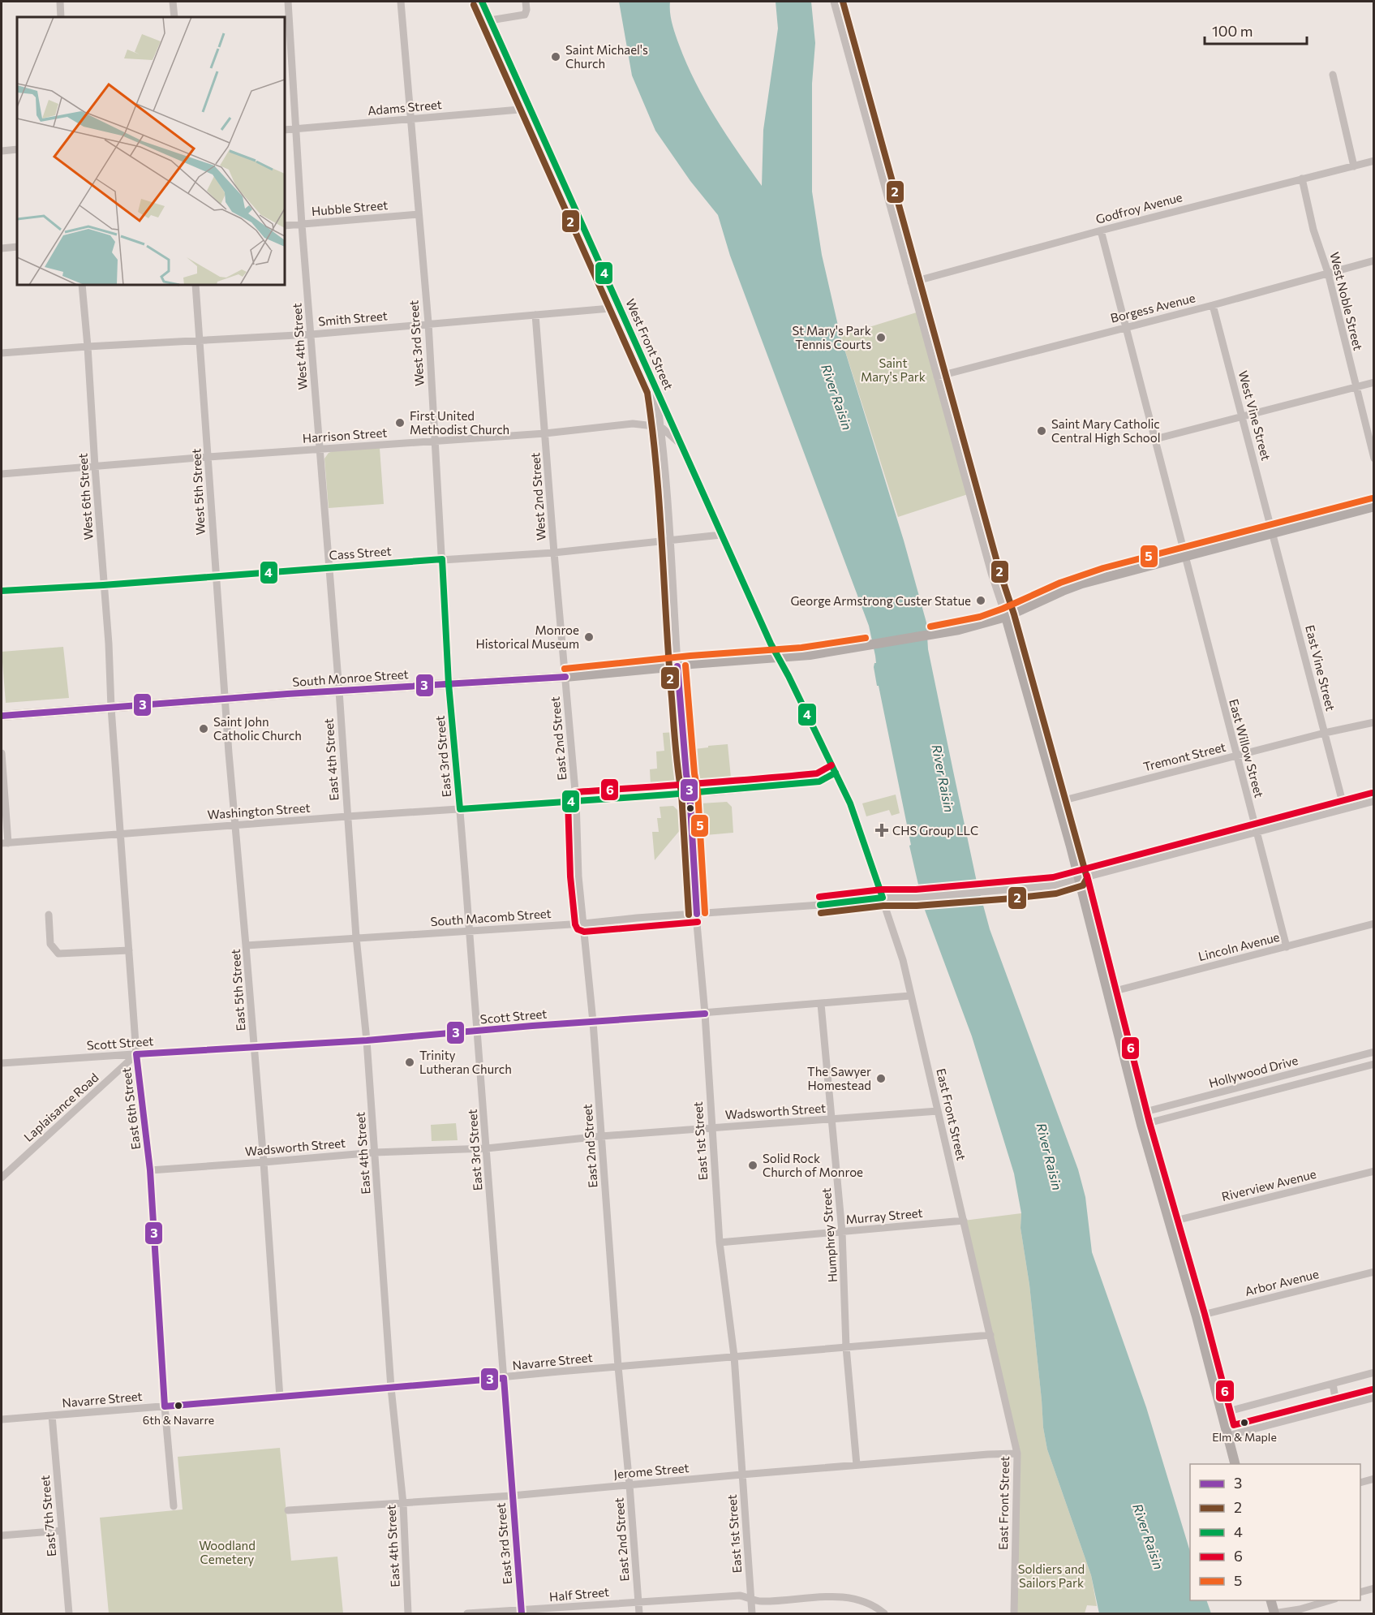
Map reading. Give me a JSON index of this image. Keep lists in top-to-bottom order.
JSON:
{
  "streets": {
    "main road": ["South Monroe Street"],
    "street": [
      "Adams Street",
      "Hubble Street",
      "Godfroy Avenue",
      "West Noble Street",
      "Borgess Avenue",
      "Smith Street",
      "West 3rd Street",
      "West Front Street",
      "West 4th Street",
      "West Vine Street",
      "Harrison Street",
      "West 5th Street",
      "West 6th Street",
      "West 2nd Street",
      "Cass Street",
      "East Vine Street",
      "East 2nd Street",
      "East Willow Street",
      "East 3rd Street",
      "Tremont Street",
      "East 4th Street",
      "Washington Street",
      "South Macomb Street",
      "Lincoln Avenue",
      "East 5th Street",
      "Scott Street",
      "Hollywood Drive",
      "Laplaisance Road",
      "East 6th Street",
      "Wadsworth Street",
      "East Front Street",
      "East 1st Street",
      "Riverview Avenue",
      "Murray Street",
      "Humphrey Street",
      "Arbor Avenue",
      "Navarre Street",
      "Jerome Street",
      "East 7th Street",
      "Half Street"
    ]
  },
  "crossings": [
    ["Adams Street", "West 3rd Street"],
    ["Adams Street", "West Front Street"],
    ["Adams Street", "West 4th Street"],
    ["Hubble Street", "West 3rd Street"],
    ["Hubble Street", "West 4th Street"],
    ["Godfroy Avenue", "West Noble Street"],
    ["Godfroy Avenue", "East Willow Street"],
    ["West Noble Street", "Borgess Avenue"],
    ["Borgess Avenue", "West Vine Street"],
    ["Borgess Avenue", "East Willow Street"],
    ["Smith Street", "West 3rd Street"],
    ["Smith Street", "West Front Street"],
    ["Smith Street", "West 4th Street"],
    ["Smith Street", "West 5th Street"],
    ["Smith Street", "West 6th Street"],
    ["Smith Street", "West 2nd Street"],
    ["West 3rd Street", "Harrison Street"],
    ["West 3rd Street", "Cass Street"],
    ["West 3rd Street", "South Monroe Street"],
    ["West 3rd Street", "East 3rd Street"],
    ["West Front Street", "Cass Street"],
    ["West Front Street", "East Front Street"],
    ["West Front Street", "East 1st Street"],
    ["West 4th Street", "Harrison Street"],
    ["West 4th Street", "Cass Street"],
    ["West 4th Street", "South Monroe Street"],
    ["West 4th Street", "East 4th Street"],
    ["West Vine Street", "East Vine Street"],
    ["West Vine Street", "South Monroe Street"],
    ["Harrison Street", "West 5th Street"],
    ["Harrison Street", "West 6th Street"],
    ["Harrison Street", "West 2nd Street"],
    ["Harrison Street", "East 1st Street"],
    ["West 5th Street", "Cass Street"],
    ["West 5th Street", "South Monroe Street"],
    ["West 5th Street", "East 5th Street"],
    ["West 6th Street", "Cass Street"],
    ["West 6th Street", "South Monroe Street"],
    ["West 6th Street", "East 6th Street"],
    ["West 2nd Street", "Cass Street"],
    ["West 2nd Street", "South Monroe Street"],
    ["West 2nd Street", "East 2nd Street"],
    ["Cass Street", "East 1st Street"],
    ["East Vine Street", "South Monroe Street"],
    ["East Vine Street", "Tremont Street"],
    ["East Vine Street", "South Macomb Street"],
    ["South Monroe Street", "East 2nd Street"],
    ["South Monroe Street", "East Willow Street"],
    ["South Monroe Street", "East 3rd Street"],
    ["South Monroe Street", "East 4th Street"],
    ["South Monroe Street", "East 5th Street"],
    ["South Monroe Street", "East 6th Street"],
    ["South Monroe Street", "East Front Street"],
    ["South Monroe Street", "East 1st Street"],
    ["East 2nd Street", "Washington Street"],
    ["East 2nd Street", "South Macomb Street"],
    ["East 2nd Street", "Scott Street"],
    ["East 2nd Street", "Wadsworth Street"],
    ["East 2nd Street", "Navarre Street"],
    ["East 2nd Street", "Jerome Street"],
    ["East 2nd Street", "Half Street"],
    ["East Willow Street", "Tremont Street"],
    ["East Willow Street", "South Macomb Street"],
    ["East Willow Street", "Lincoln Avenue"],
    ["East 3rd Street", "Washington Street"],
    ["East 3rd Street", "South Macomb Street"],
    ["East 3rd Street", "Scott Street"],
    ["East 3rd Street", "Wadsworth Street"],
    ["East 3rd Street", "Navarre Street"],
    ["East 3rd Street", "Jerome Street"],
    ["East 3rd Street", "Half Street"],
    ["East 4th Street", "Washington Street"],
    ["East 4th Street", "South Macomb Street"],
    ["East 4th Street", "Scott Street"],
    ["East 4th Street", "Wadsworth Street"],
    ["East 4th Street", "Navarre Street"],
    ["East 4th Street", "Jerome Street"],
    ["Washington Street", "East 5th Street"],
    ["Washington Street", "East 6th Street"],
    ["Washington Street", "East Front Street"],
    ["Washington Street", "East 1st Street"],
    ["South Macomb Street", "East 5th Street"],
    ["South Macomb Street", "East Front Street"],
    ["South Macomb Street", "East 1st Street"],
    ["East 5th Street", "Scott Street"],
    ["East 5th Street", "Wadsworth Street"],
    ["East 5th Street", "Navarre Street"],
    ["Scott Street", "Laplaisance Road"],
    ["Scott Street", "East 6th Street"],
    ["Scott Street", "East Front Street"],
    ["Scott Street", "East 1st Street"],
    ["Scott Street", "Humphrey Street"],
    ["Laplaisance Road", "East 6th Street"],
    ["East 6th Street", "Wadsworth Street"],
    ["East 6th Street", "Navarre Street"],
    ["Wadsworth Street", "East Front Street"],
    ["Wadsworth Street", "East 1st Street"],
    ["Wadsworth Street", "Humphrey Street"],
    ["East Front Street", "Murray Street"],
    ["East Front Street", "Navarre Street"],
    ["East Front Street", "Jerome Street"],
    ["East 1st Street", "Murray Street"],
    ["East 1st Street", "Navarre Street"],
    ["East 1st Street", "Jerome Street"],
    ["East 1st Street", "Half Street"],
    ["Murray Street", "Humphrey Street"],
    ["Humphrey Street", "Navarre Street"],
    ["Humphrey Street", "Jerome Street"],
    ["Navarre Street", "East 7th Street"]
  ],
  "water": ["River Raisin"],
  "parks": ["Saint Mary's Park", "Woodland Cemetery", "Soldiers and Sailors Park"],
  "places": {
    "other": [
      "Saint Michael's Church",
      "St Mary's Park Tennis Courts",
      "First United Methodist Church",
      "Saint Mary Catholic Central High School",
      "George Armstrong Custer Statue",
      "Monroe Historical Museum",
      "Saint John Catholic Church",
      "Trinity Lutheran Church",
      "The Sawyer Homestead",
      "Solid Rock Church of Monroe",
      "6th & Navarre",
      "Elm & Maple"
    ],
    "health": ["CHS Group LLC"]
  },
  "lines": [
    "transit line 2",
    "transit line 4",
    "transit line 5",
    "transit line 3",
    "transit line 6"
  ],
  "legend": [
    "3",
    "2",
    "4",
    "6",
    "5"
  ],
  "scale_bar": "100 m"
}
